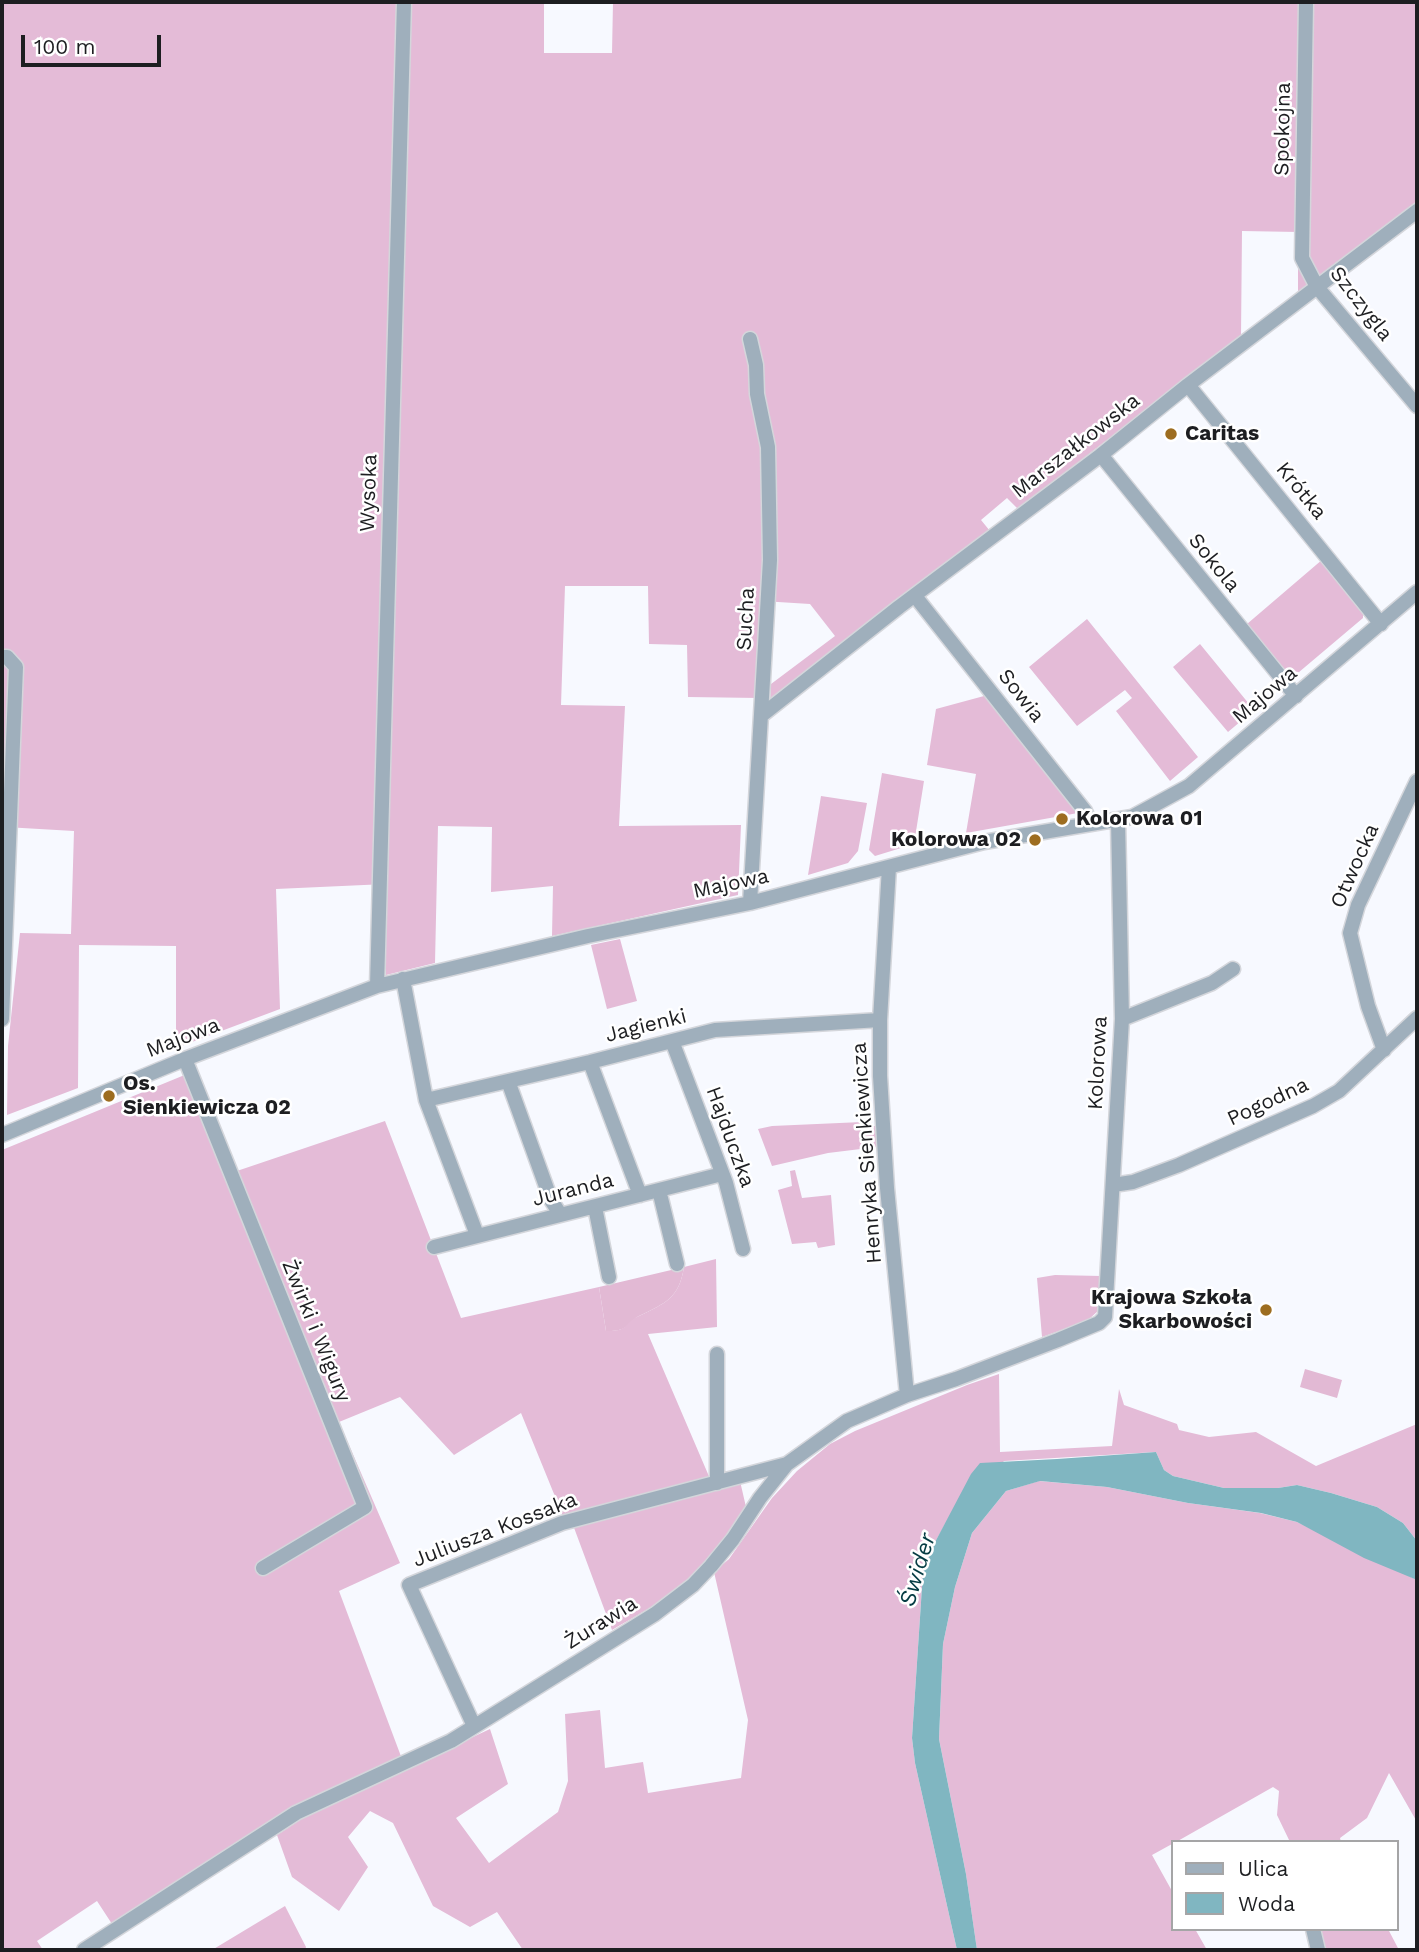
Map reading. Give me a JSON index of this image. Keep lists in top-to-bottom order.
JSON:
{
  "streets": {
    "street": [
      "Spokojna",
      "Szczygla",
      "Marszałkowska",
      "Krótka",
      "Wysoka",
      "Sokola",
      "Sucha",
      "Majowa",
      "Sowia",
      "Otwocka",
      "Jagienki",
      "Kolorowa",
      "Pogodna",
      "Hajduczka",
      "Henryka Sienkiewicza",
      "Juranda",
      "Żwirki i Wigury",
      "Juliusza Kossaka",
      "Żurawia"
    ]
  },
  "crossings": [
    ["Spokojna", "Szczygla"],
    ["Szczygla", "Marszałkowska"],
    ["Marszałkowska", "Krótka"],
    ["Marszałkowska", "Sokola"],
    ["Marszałkowska", "Sucha"],
    ["Marszałkowska", "Sowia"],
    ["Krótka", "Majowa"],
    ["Wysoka", "Majowa"],
    ["Sokola", "Majowa"],
    ["Sucha", "Majowa"],
    ["Majowa", "Sowia"],
    ["Majowa", "Kolorowa"],
    ["Majowa", "Henryka Sienkiewicza"],
    ["Majowa", "Żwirki i Wigury"],
    ["Otwocka", "Pogodna"],
    ["Jagienki", "Hajduczka"],
    ["Jagienki", "Henryka Sienkiewicza"],
    ["Kolorowa", "Pogodna"],
    ["Kolorowa", "Żurawia"],
    ["Hajduczka", "Juranda"],
    ["Henryka Sienkiewicza", "Żurawia"],
    ["Juliusza Kossaka", "Żurawia"]
  ],
  "water": ["Świder"],
  "places": [
    "Caritas",
    "Kolorowa 01",
    "Kolorowa 02",
    "Os. Sienkiewicza 02",
    "Krajowa Szkoła Skarbowości"
  ],
  "legend": ["Ulica", "Woda"],
  "scale_bar": "100 m"
}
